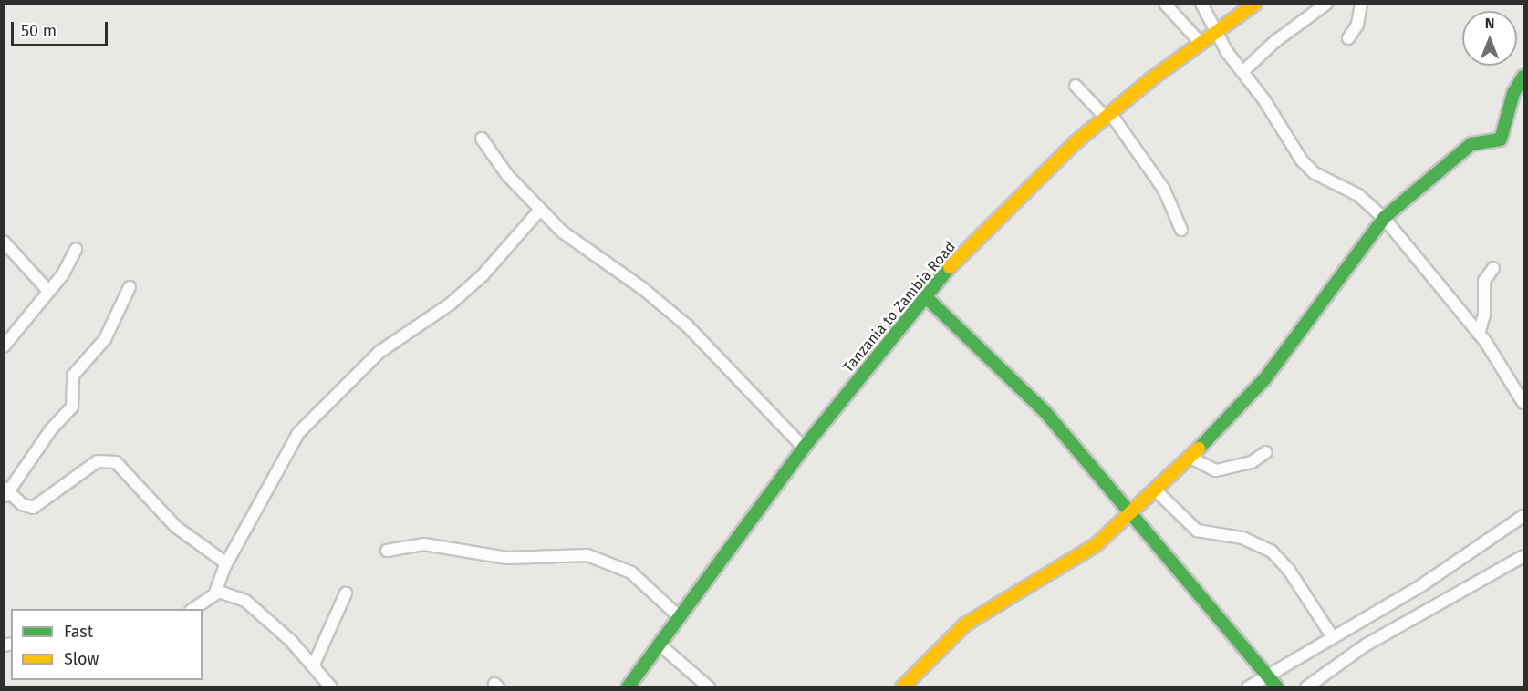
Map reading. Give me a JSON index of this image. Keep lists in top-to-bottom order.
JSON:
{
  "streets": {
    "main road": ["Tanzania to Zambia Road"]
  },
  "legend": ["Fast", "Slow"],
  "scale_bar": "50 m",
  "north": "top"
}
